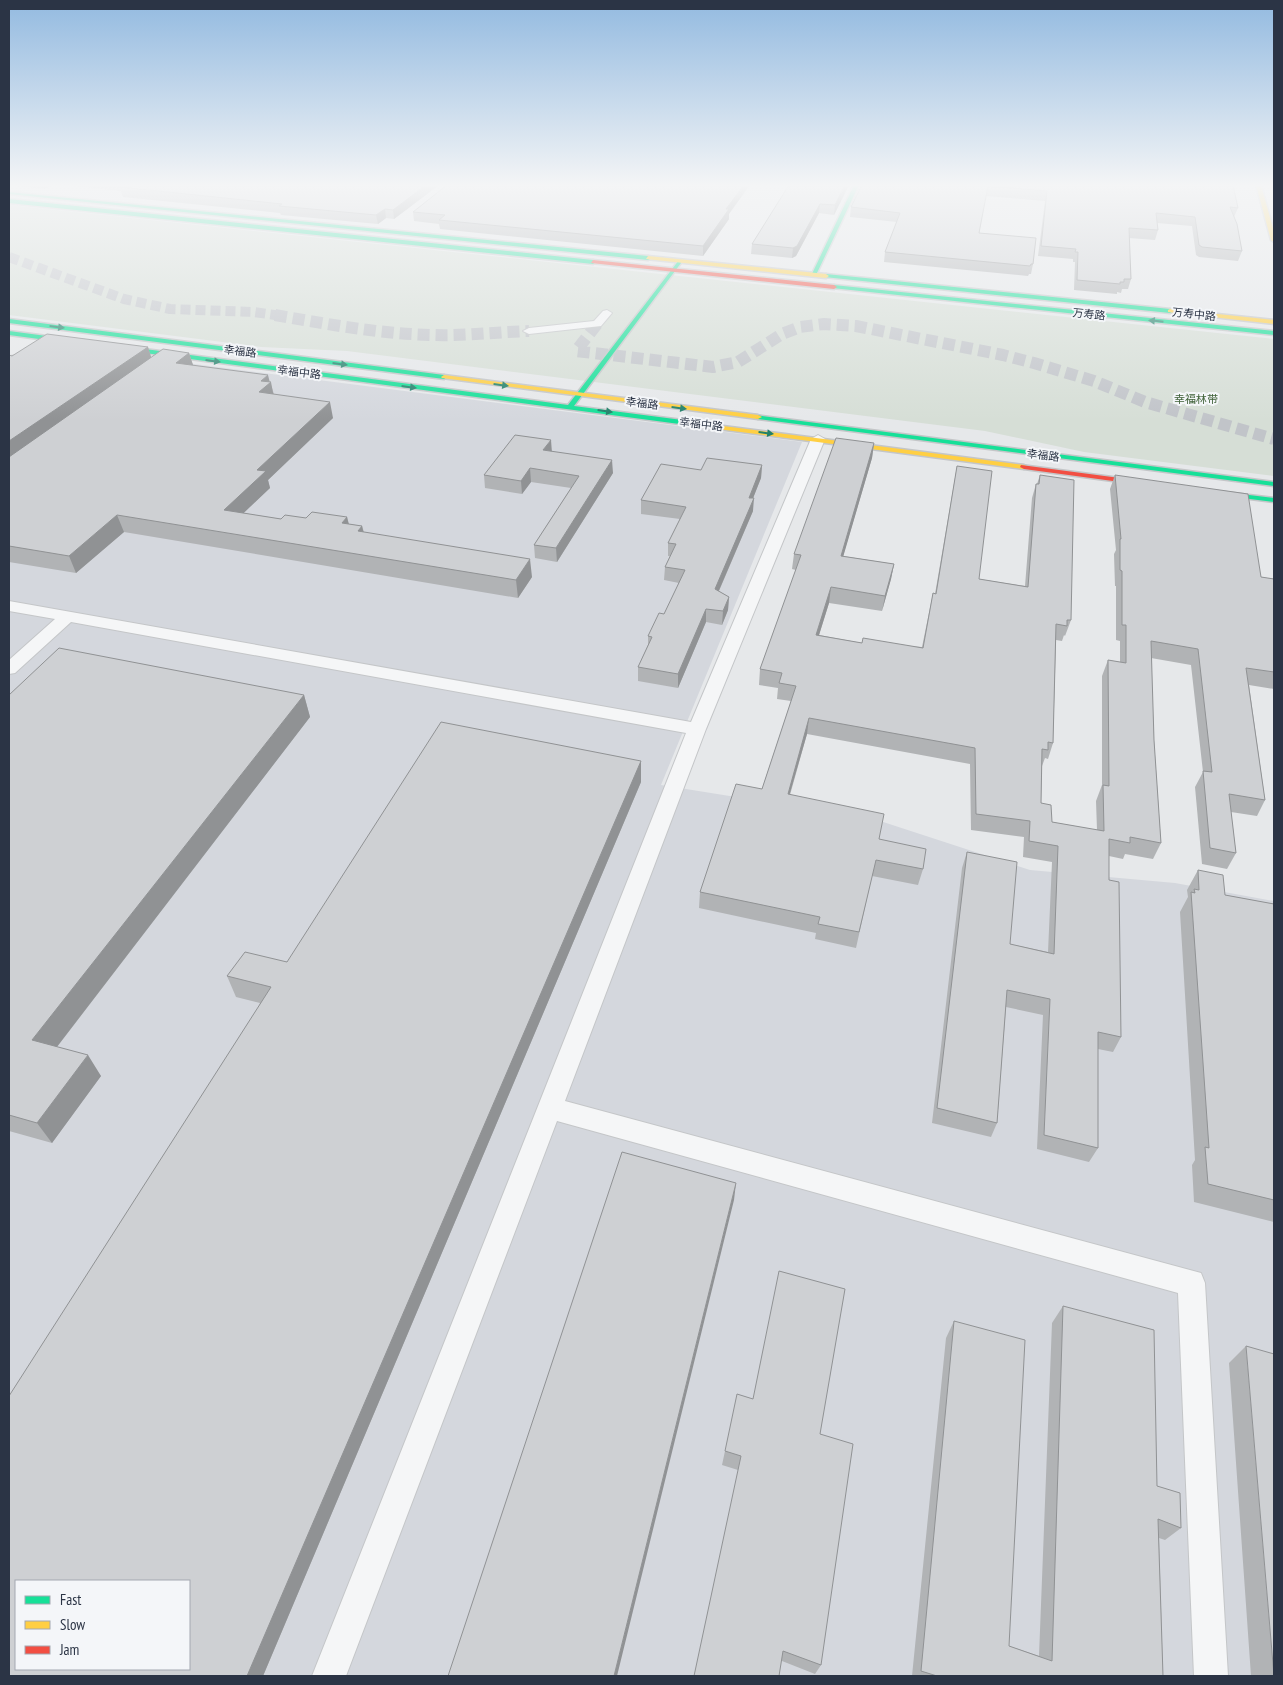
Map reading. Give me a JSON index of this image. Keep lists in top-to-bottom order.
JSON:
{
  "streets": {
    "main road": [
      "万寿路",
      "万寿中路",
      "幸福路",
      "幸福中路"
    ]
  },
  "crossings": [
    ["万寿路", "万寿中路"]
  ],
  "one_way": ["幸福路", "幸福中路"],
  "parks": ["幸福林带"],
  "legend": ["Fast", "Slow", "Jam"]
}
